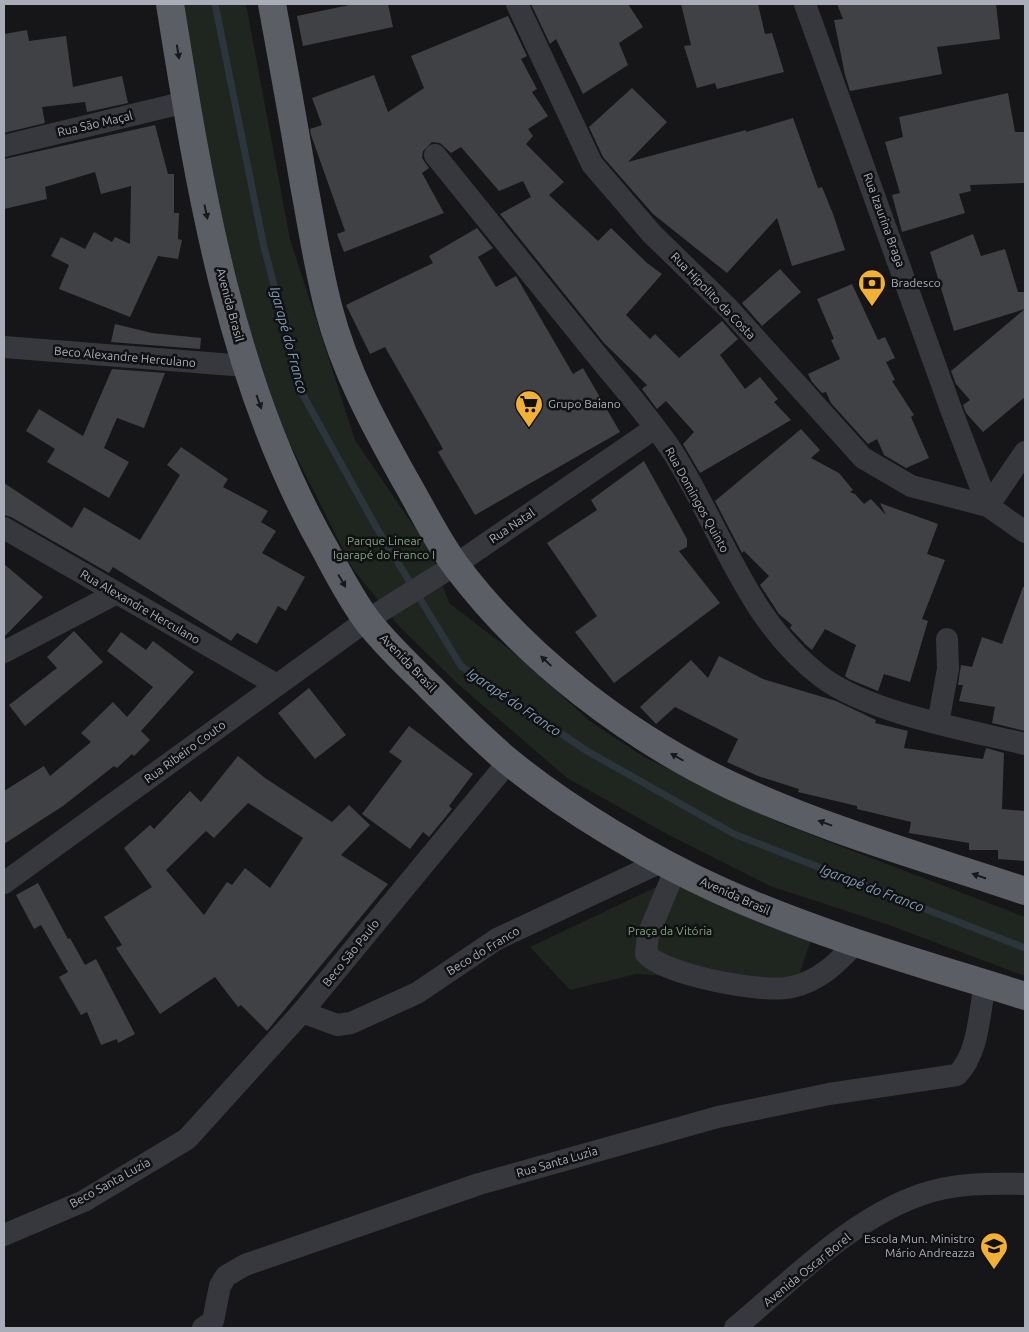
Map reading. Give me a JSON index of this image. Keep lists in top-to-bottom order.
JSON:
{
  "streets": {
    "highway": ["Avenida Brasil"],
    "street": [
      "Rua São Maçal",
      "Rua Izaurina Braga",
      "Rua Hipolito da Costa",
      "Beco Alexandre Herculano",
      "Rua Domingos Quinto",
      "Rua Natal",
      "Rua Alexandre Herculano",
      "Rua Ribeiro Couto",
      "Beco do Franco",
      "Beco São Paulo",
      "Rua Santa Luzia",
      "Beco Santa Luzia",
      "Avenida Oscar Borel"
    ]
  },
  "crossings": [
    ["Rua São Maçal", "Avenida Brasil"],
    ["Rua Izaurina Braga", "Rua Hipolito da Costa"],
    ["Avenida Brasil", "Beco Alexandre Herculano"],
    ["Avenida Brasil", "Rua Natal"],
    ["Avenida Brasil", "Rua Ribeiro Couto"],
    ["Avenida Brasil", "Beco do Franco"],
    ["Avenida Brasil", "Beco São Paulo"],
    ["Avenida Brasil", "Rua Santa Luzia"],
    ["Rua Domingos Quinto", "Rua Natal"],
    ["Rua Natal", "Rua Ribeiro Couto"],
    ["Rua Alexandre Herculano", "Rua Ribeiro Couto"],
    ["Beco do Franco", "Beco São Paulo"],
    ["Beco São Paulo", "Beco Santa Luzia"]
  ],
  "water": ["Igarapé do Franco"],
  "parks": ["Parque Linear Igarapé do Franco I", "Praça da Vitória"],
  "places": {
    "bank": ["Bradesco"],
    "supermarket": ["Grupo Baiano"],
    "school or university": ["Escola Mun. Ministro Mário Andreazza"]
  }
}
